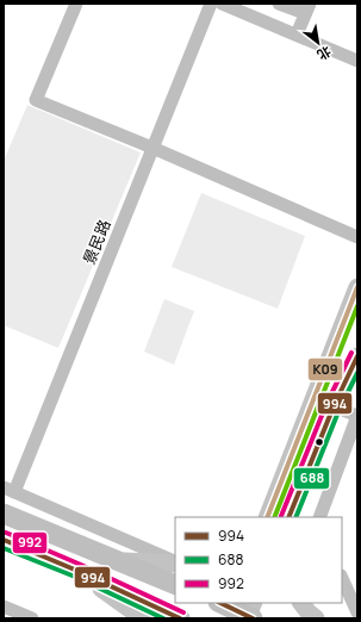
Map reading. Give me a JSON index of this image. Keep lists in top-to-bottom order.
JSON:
{
  "streets": {
    "street": ["景民路"]
  },
  "lines": [
    "transit line K09",
    "transit line 992",
    "transit line 994",
    "transit line 688"
  ],
  "legend": ["994", "688", "992"],
  "north": "bottom right"
}
